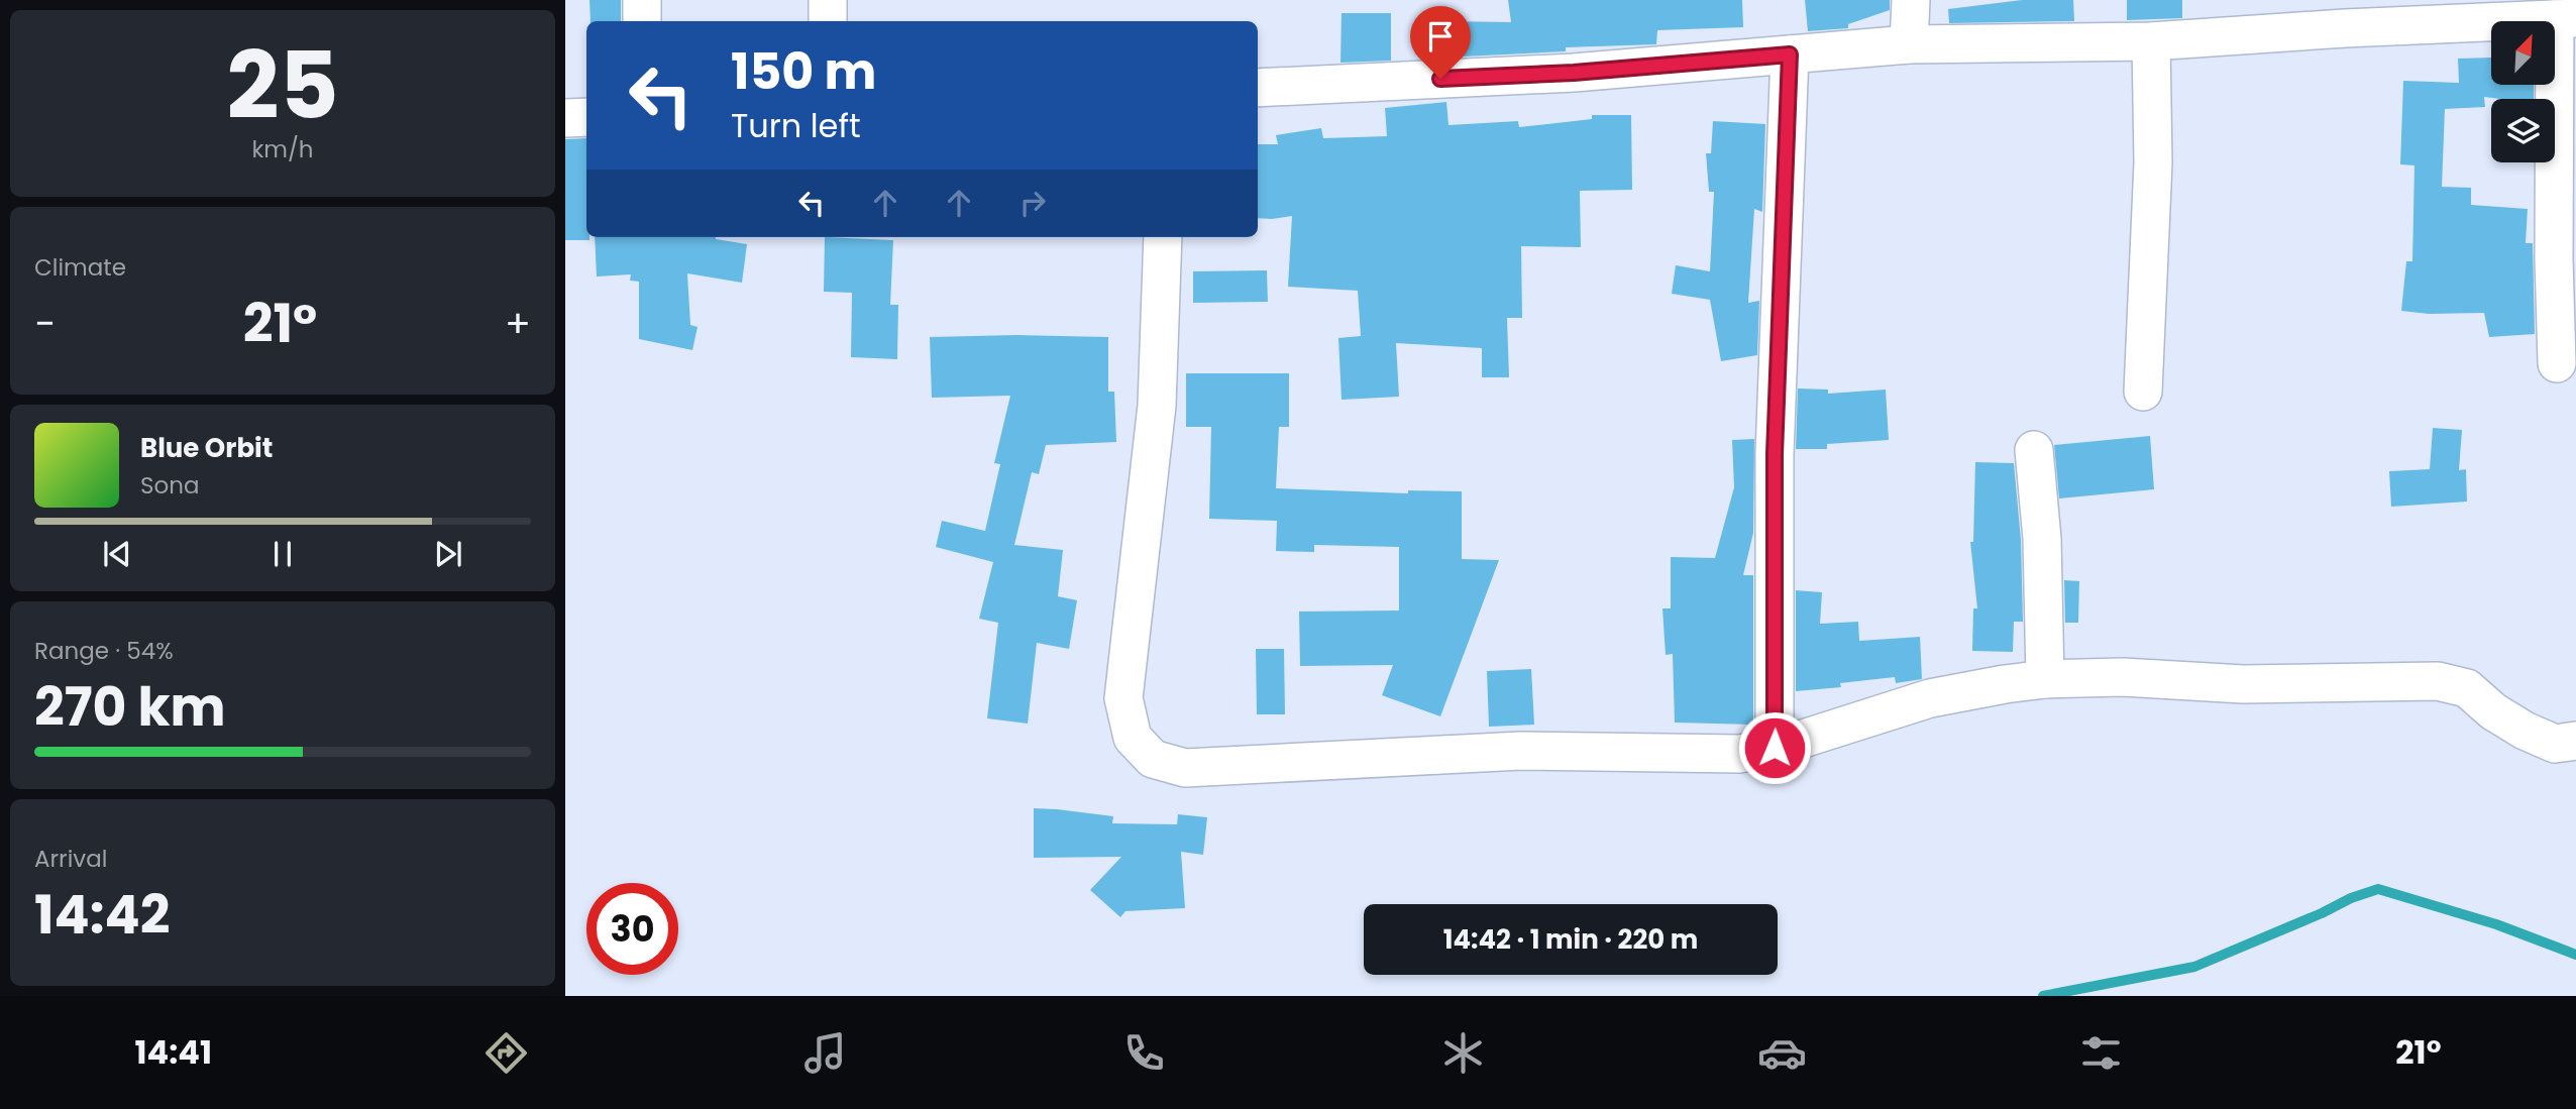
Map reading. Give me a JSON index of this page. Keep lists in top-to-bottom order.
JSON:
{
  "north": "top right",
  "page": {
    "tile": [
      ["25", "km/h"],
      "Climate",
      ["Range · 54%", "270 km"],
      ["Arrival", "14:42"]
    ],
    "turn": ["150 m", "Turn left"],
    "heat": ["−", "21°", "+"],
    "song": ["Blue Orbit", "Sona"],
    "limit": "30",
    "trip": "14:42 · 1 min · 220 m",
    "tabs": ["14:41", "21°"]
  }
}
